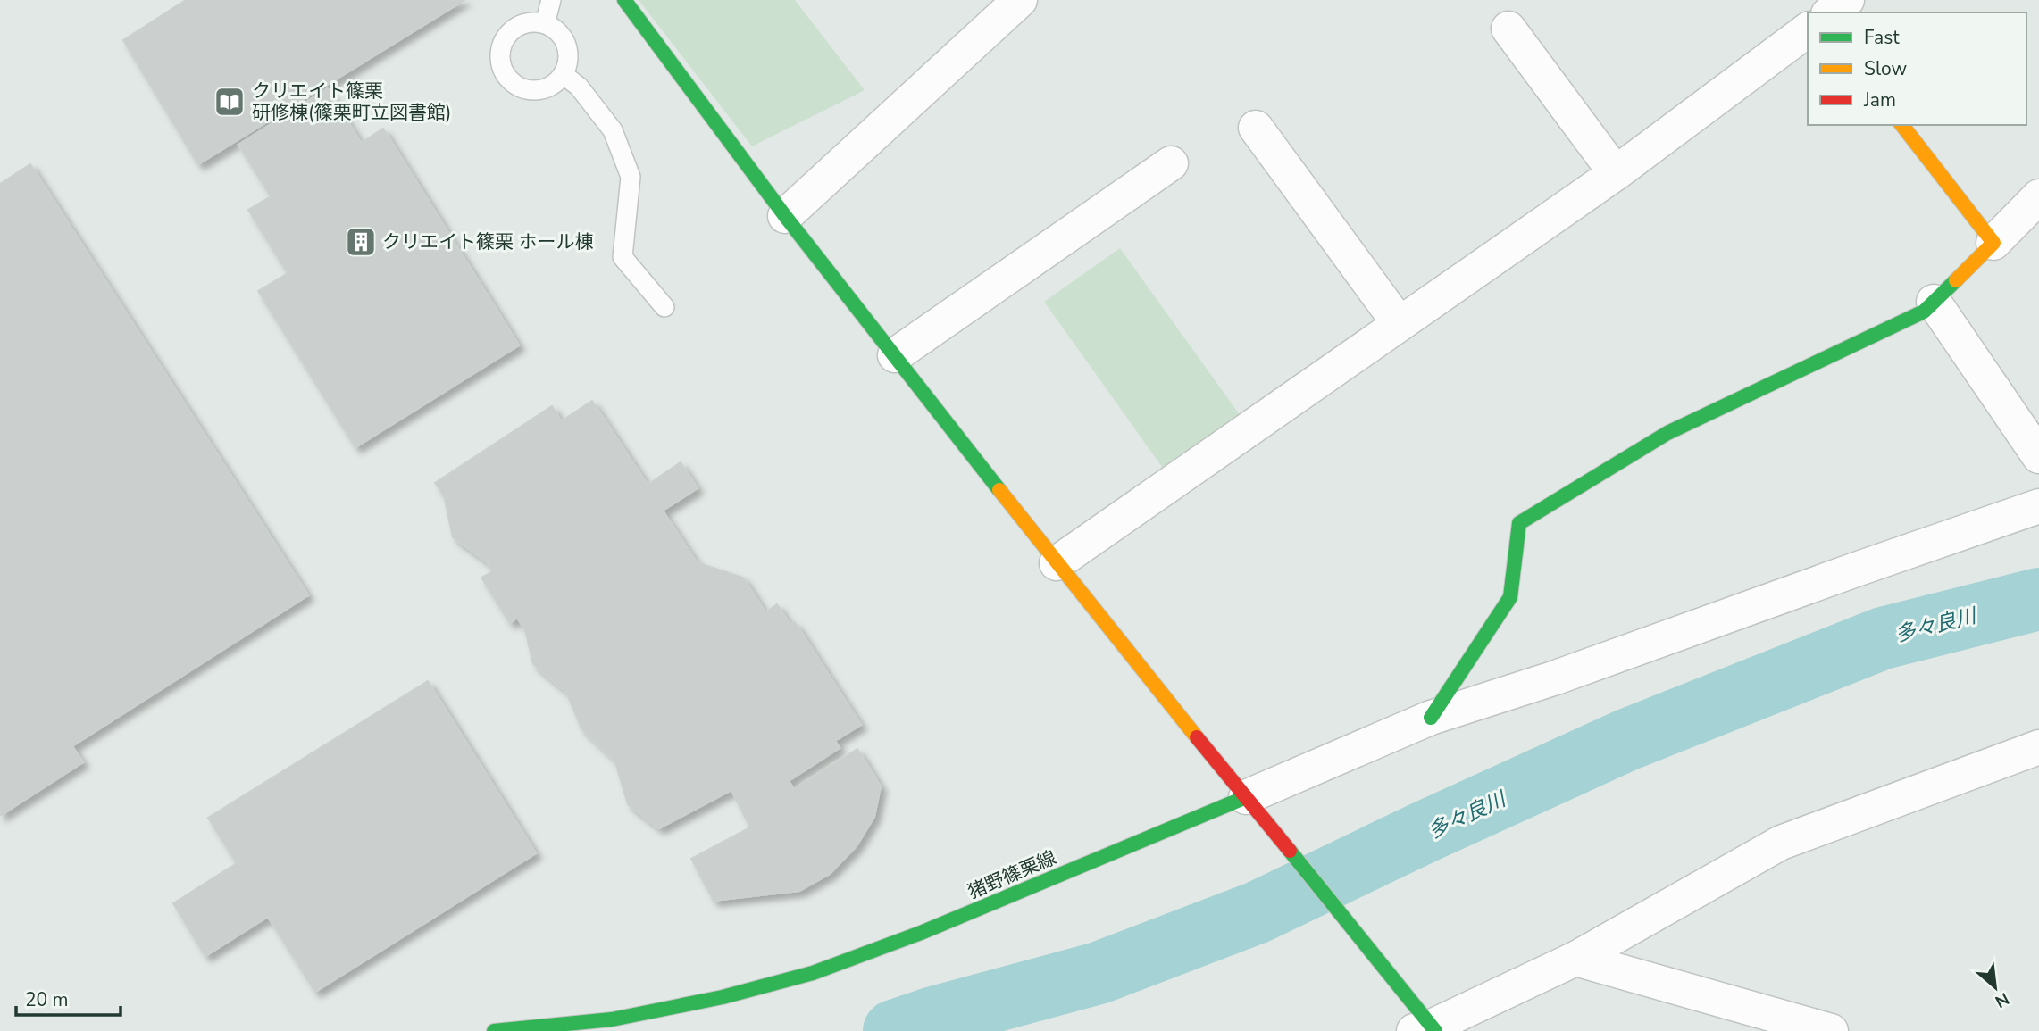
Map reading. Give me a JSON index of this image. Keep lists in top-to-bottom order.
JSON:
{
  "streets": {
    "street": ["猪野篠栗線"]
  },
  "water": ["多々良川"],
  "places": {
    "library": ["クリエイト篠栗 研修棟(篠栗町立図書館)"],
    "building": ["クリエイト篠栗 ホール棟"]
  },
  "legend": ["Fast", "Slow", "Jam"],
  "scale_bar": "20 m",
  "north": "bottom right"
}
